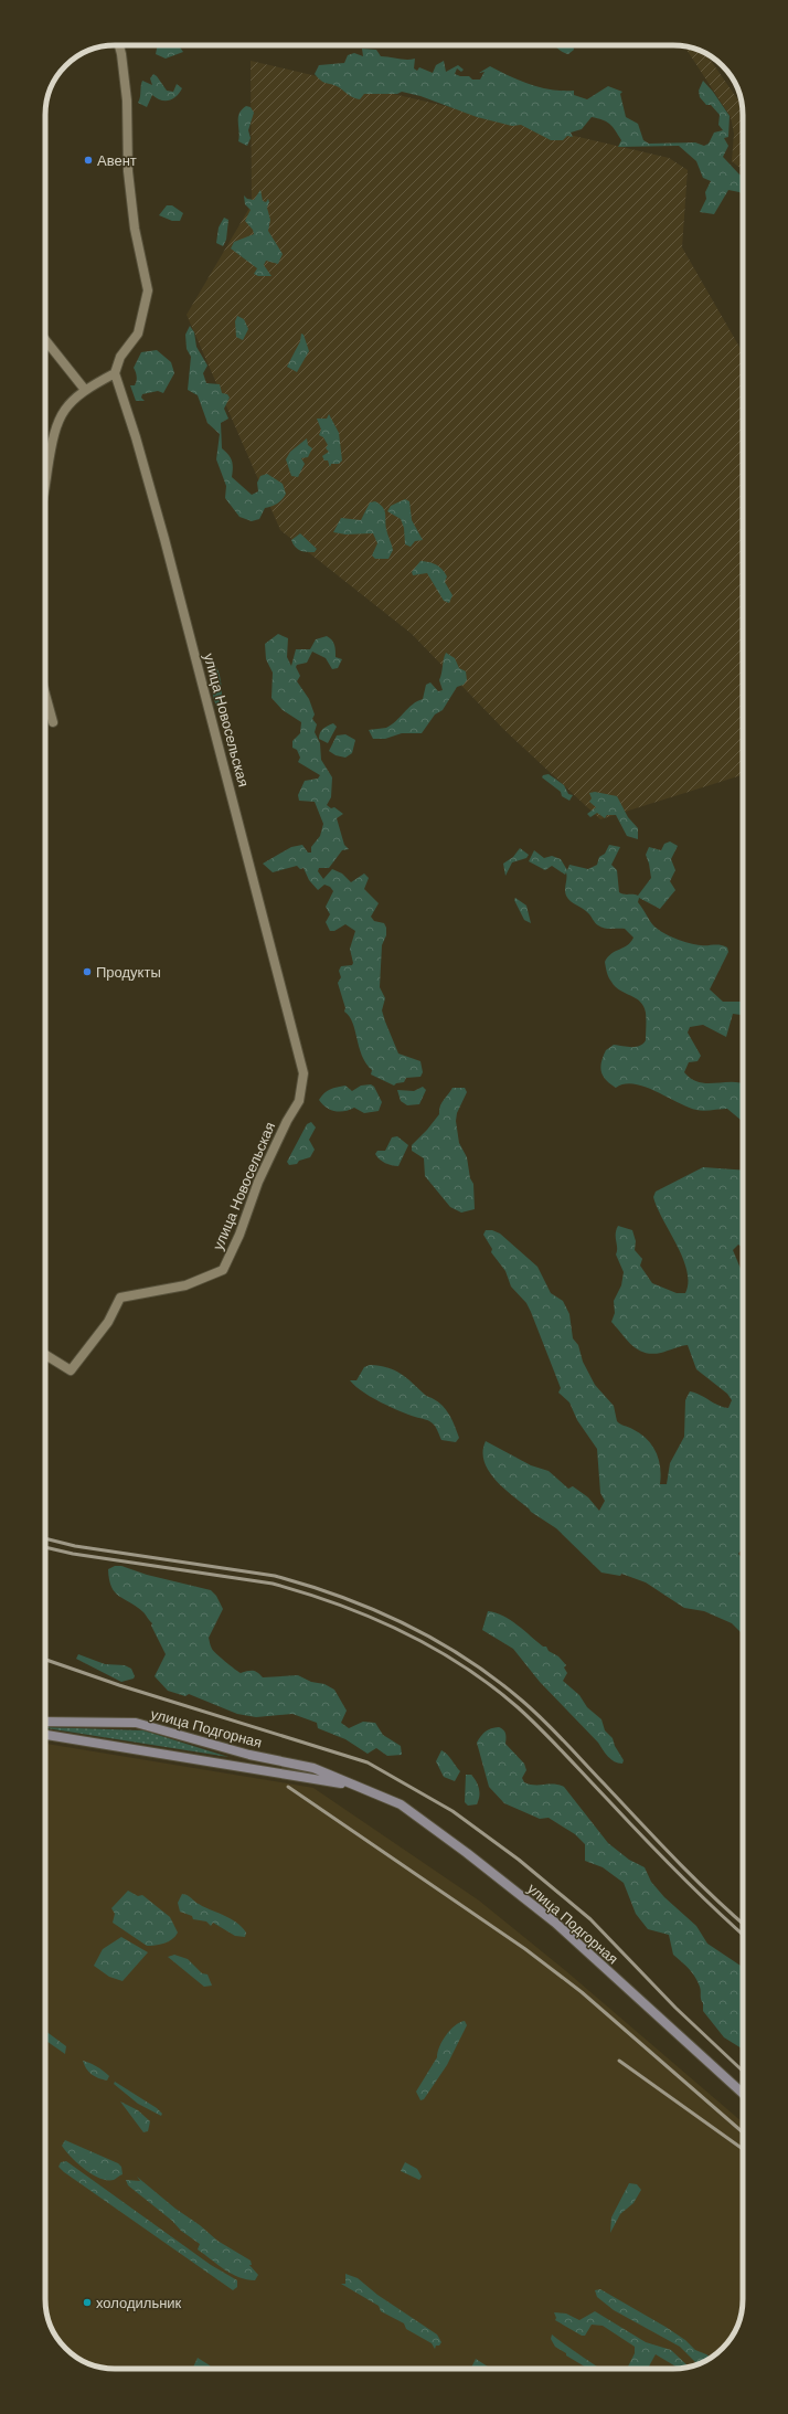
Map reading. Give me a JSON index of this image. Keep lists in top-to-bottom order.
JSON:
{
  "streets": {
    "main road": ["улица Подгорная"],
    "street": ["улица Новосельская"]
  },
  "places": ["Авент", "Продукты", "холодильник"]
}
